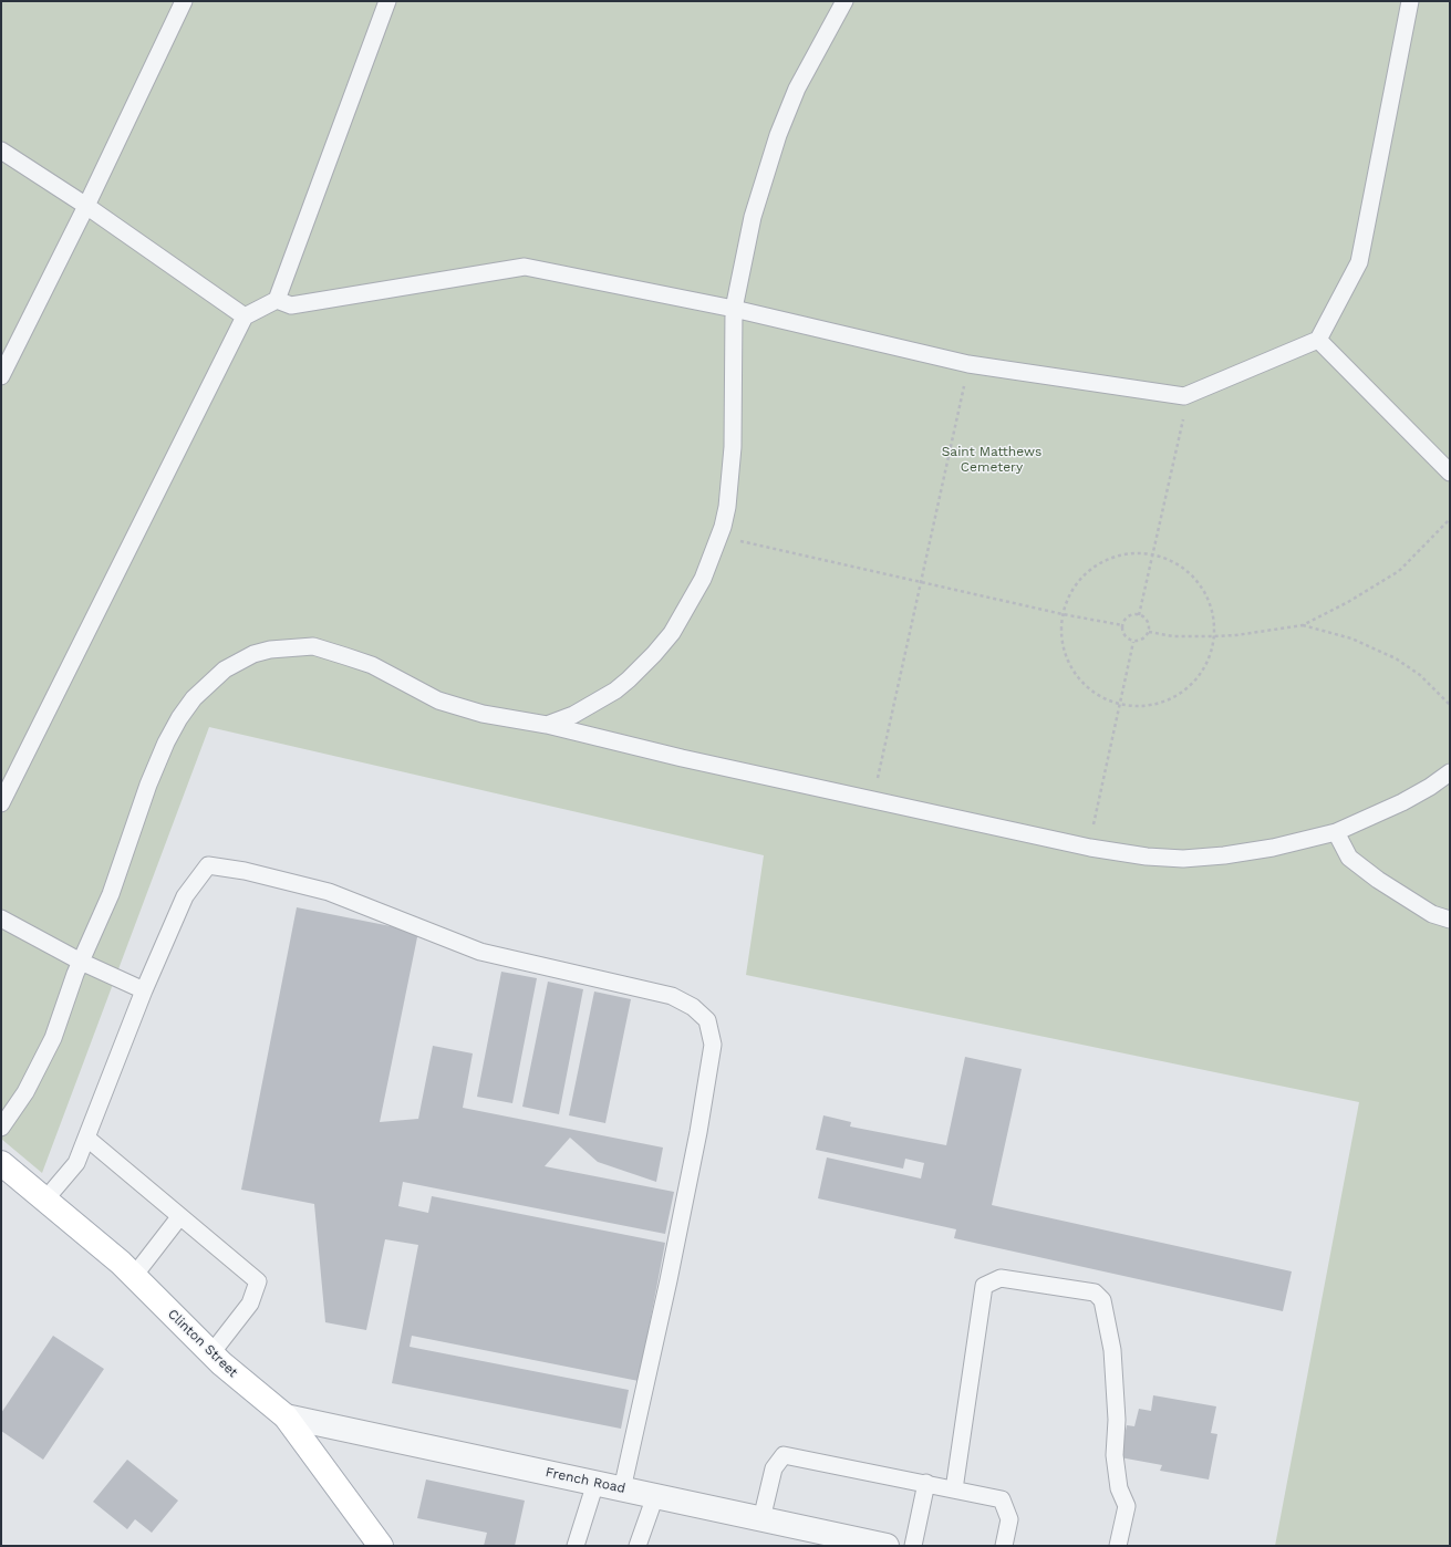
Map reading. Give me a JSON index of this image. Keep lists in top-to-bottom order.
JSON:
{
  "streets": {
    "main road": ["Clinton Street"],
    "street": ["French Road"]
  },
  "crossings": [
    ["Clinton Street", "French Road"]
  ],
  "parks": ["Saint Matthews Cemetery"]
}
